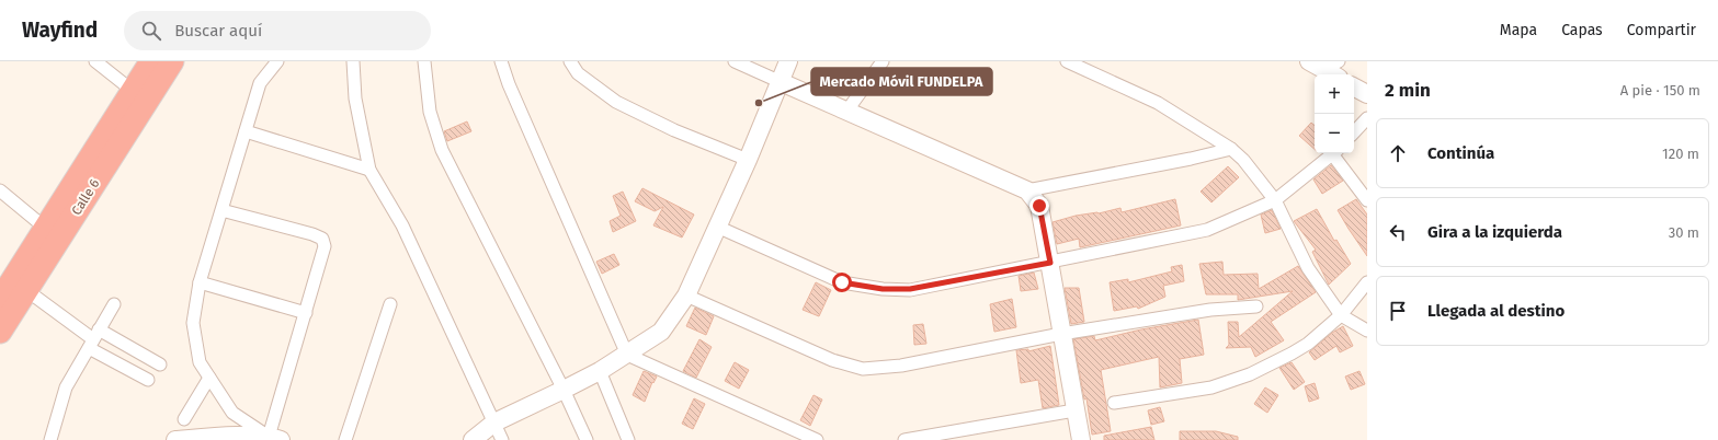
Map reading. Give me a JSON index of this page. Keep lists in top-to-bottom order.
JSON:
{
  "streets": {
    "highway": ["Calle 6"]
  },
  "places": ["Mercado Móvil FUNDELPA"],
  "page": {
    "header": "Wayfind",
    "search": "Buscar aquí",
    "nav": ["Mapa", "Capas", "Compartir"],
    "heading": ["2 min", "A pie · 150 m"],
    "map_buttons": ["+", "−"],
    "list": [
      ["Continúa", "120 m"],
      ["Gira a la izquierda", "30 m"],
      "Llegada al destino"
    ]
  }
}
